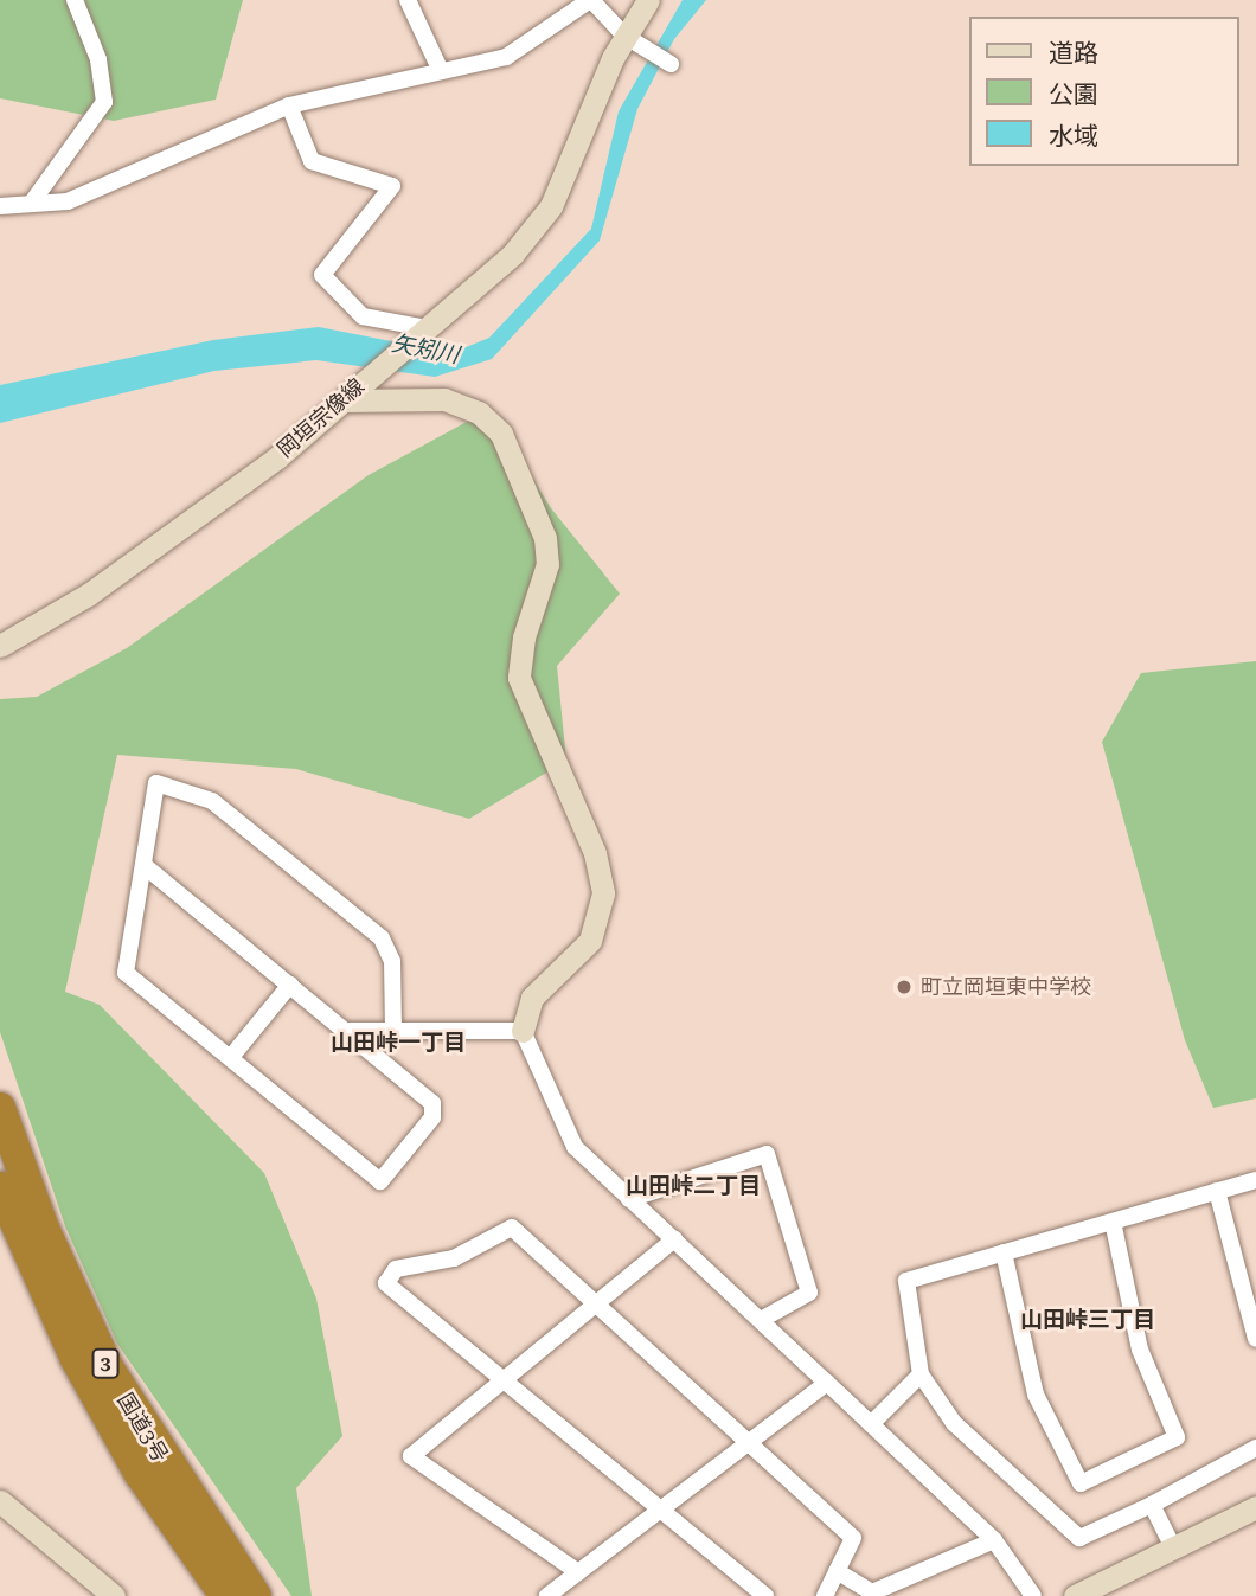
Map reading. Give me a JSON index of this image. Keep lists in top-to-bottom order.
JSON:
{
  "streets": {
    "highway": ["3", "国道3号"],
    "street": ["岡垣宗像線"]
  },
  "districts": ["山田峠一丁目", "山田峠二丁目", "山田峠三丁目"],
  "water": ["矢矧川"],
  "places": ["町立岡垣東中学校"],
  "legend": ["道路", "公園", "水域"]
}
